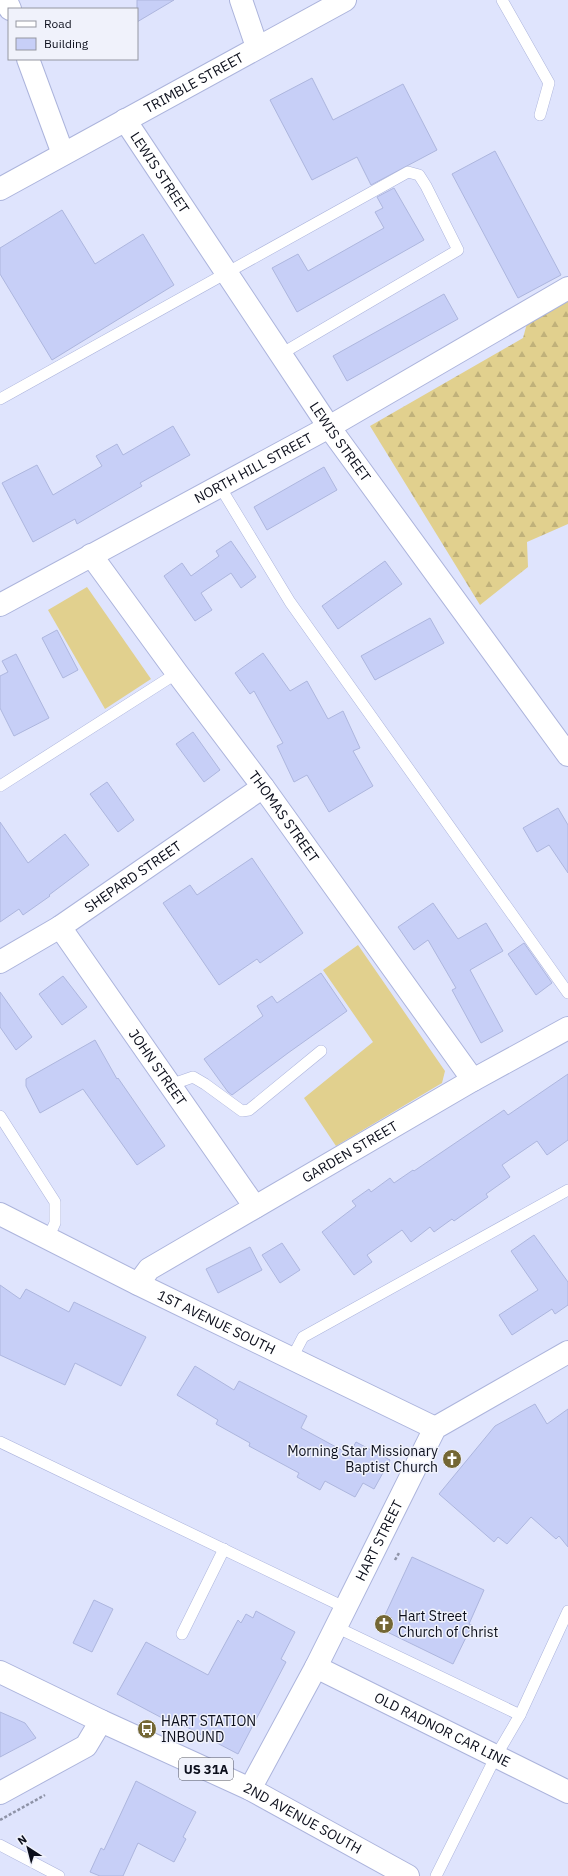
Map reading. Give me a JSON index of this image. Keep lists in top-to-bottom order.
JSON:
{
  "streets": {
    "street": [
      "TRIMBLE STREET",
      "LEWIS STREET",
      "NORTH HILL STREET",
      "THOMAS STREET",
      "SHEPARD STREET",
      "JOHN STREET",
      "GARDEN STREET",
      "1ST AVENUE SOUTH",
      "HART STREET",
      "OLD RADNOR CAR LINE",
      "US 31A",
      "2ND AVENUE SOUTH"
    ]
  },
  "crossings": [
    ["TRIMBLE STREET", "LEWIS STREET"],
    ["LEWIS STREET", "NORTH HILL STREET"],
    ["NORTH HILL STREET", "THOMAS STREET"],
    ["THOMAS STREET", "SHEPARD STREET"],
    ["THOMAS STREET", "GARDEN STREET"],
    ["SHEPARD STREET", "JOHN STREET"],
    ["JOHN STREET", "GARDEN STREET"],
    ["GARDEN STREET", "1ST AVENUE SOUTH"],
    ["1ST AVENUE SOUTH", "HART STREET"],
    ["HART STREET", "OLD RADNOR CAR LINE"],
    ["HART STREET", "2ND AVENUE SOUTH"]
  ],
  "places": {
    "church": ["Morning Star Missionary Baptist Church", "Hart Street Church of Christ"],
    "bus stop": ["HART STATION INBOUND"]
  },
  "legend": ["Road", "Building"],
  "north": "top left"
}
